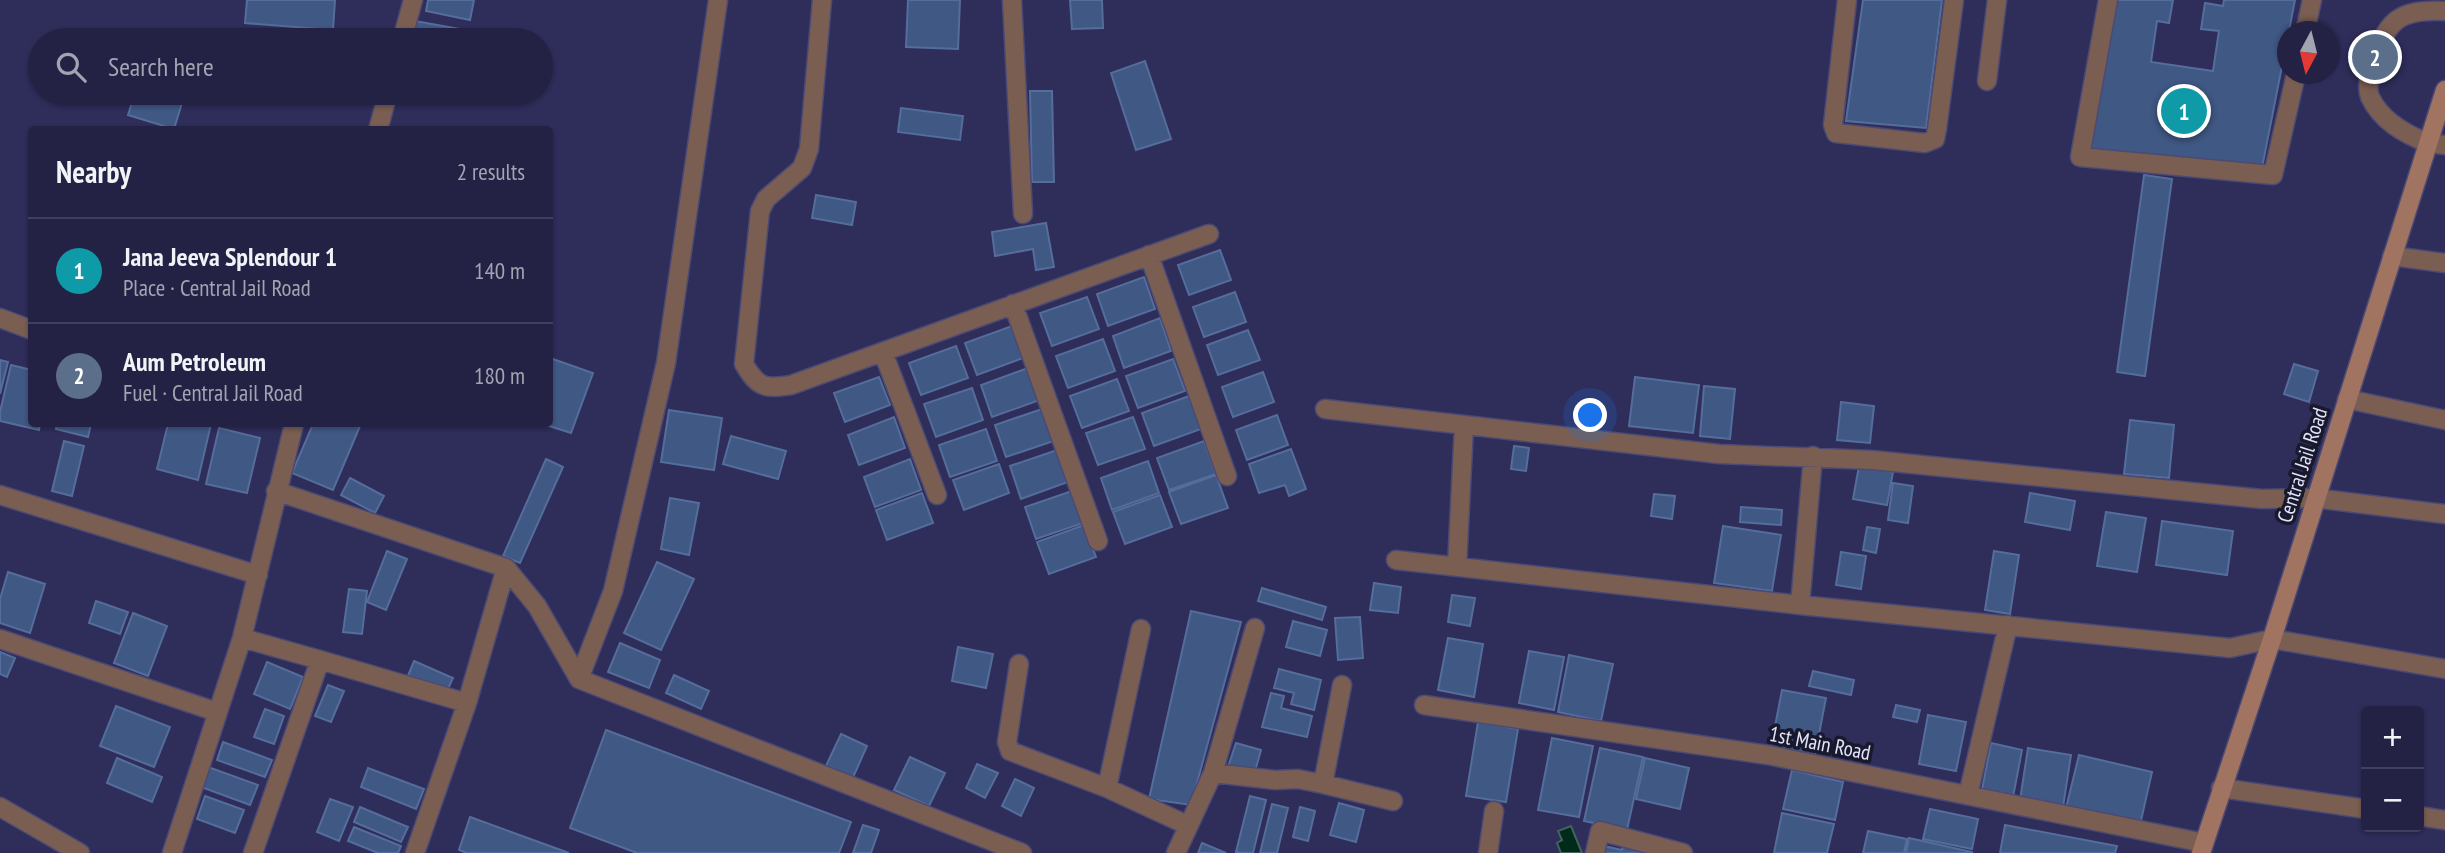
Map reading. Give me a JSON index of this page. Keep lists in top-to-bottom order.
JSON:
{
  "streets": {
    "main road": ["Central Jail Road"],
    "street": ["1st Main Road"]
  },
  "crossings": [
    ["Central Jail Road", "1st Main Road"]
  ],
  "north": "bottom",
  "page": {
    "search": "Search here",
    "pins": ["2", "1"],
    "heading": ["Nearby", "2 results"],
    "list": [
      {
        "mark": "1",
        "name": "Jana Jeeva Splendour 1",
        "note": "Place · Central Jail Road",
        "value": "140 m"
      },
      {
        "mark": "2",
        "name": "Aum Petroleum",
        "note": "Fuel · Central Jail Road",
        "value": "180 m"
      }
    ],
    "map_buttons": ["+", "−"]
  }
}
